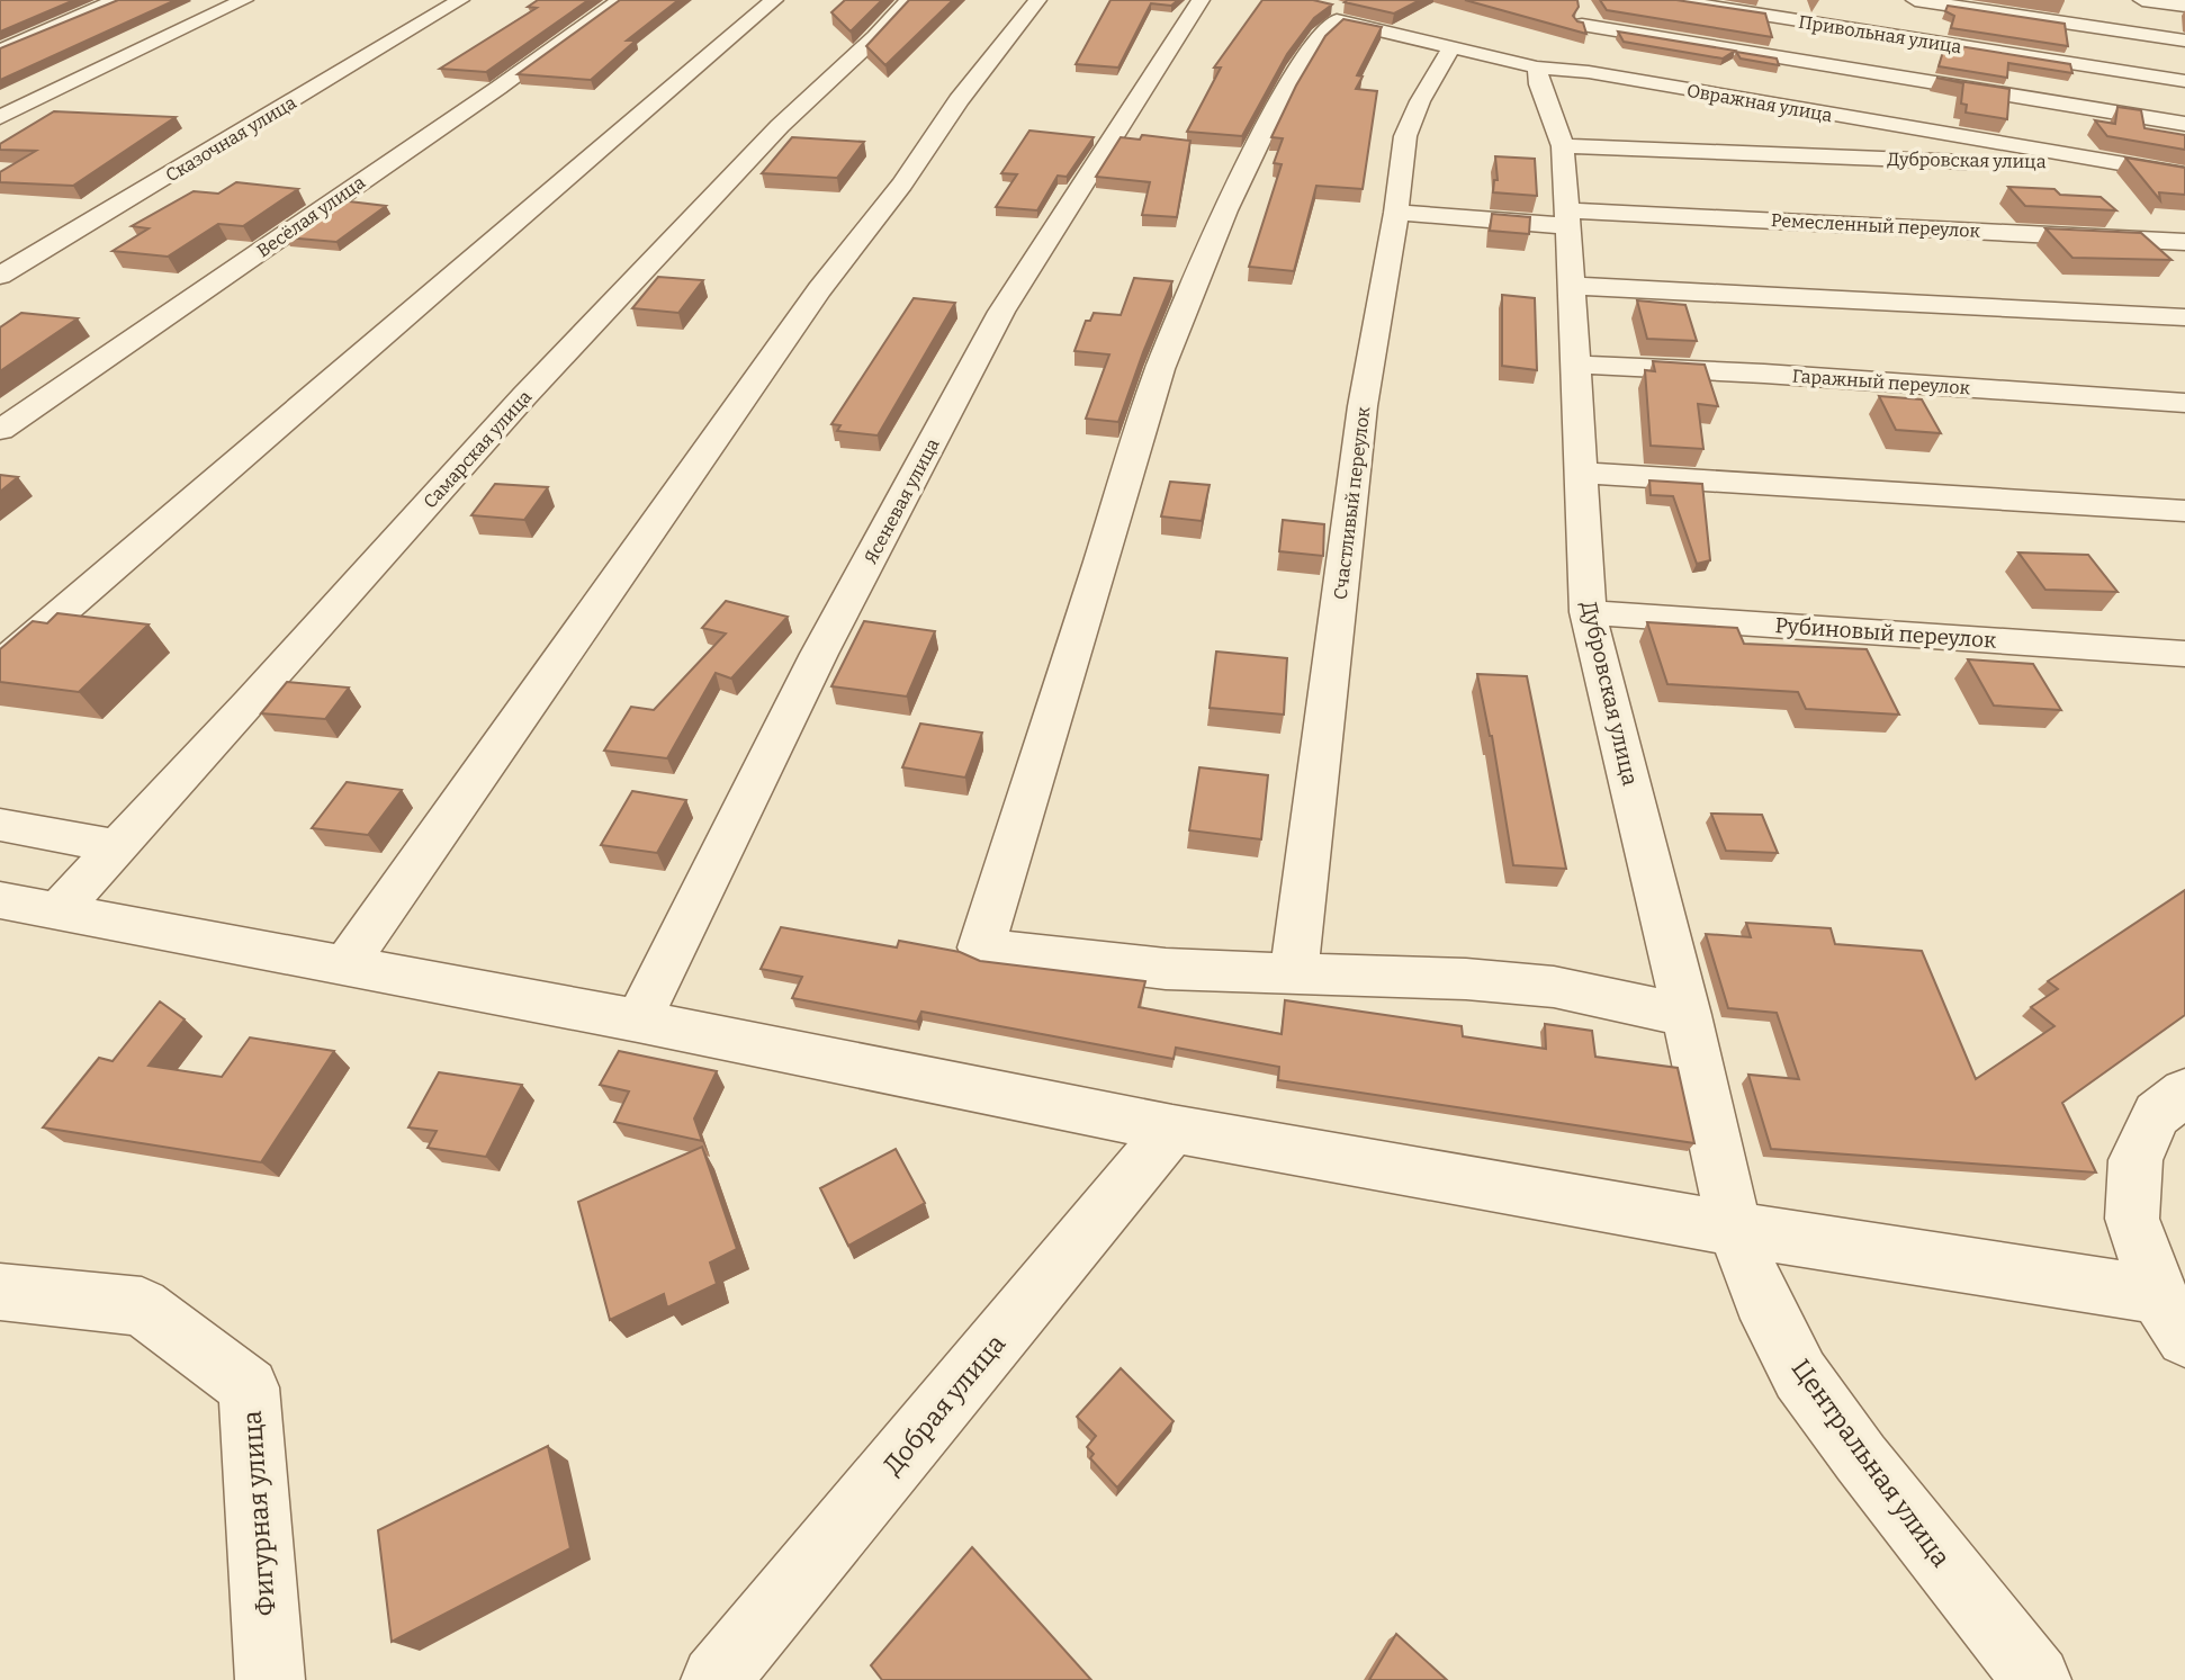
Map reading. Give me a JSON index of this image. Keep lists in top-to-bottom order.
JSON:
{
  "streets": {
    "street": [
      "Привольная улица",
      "Овражная улица",
      "Сказочная улица",
      "Дубровская улица",
      "Весёлая улица",
      "Ремесленный переулок",
      "Гаражный переулок",
      "Самарская улица",
      "Ясеневая улица",
      "Счастливый переулок",
      "Рубиновый переулок",
      "Добрая улица",
      "Центральная улица",
      "Фигурная улица"
    ]
  },
  "crossings": [
    ["Овражная улица", "Дубровская улица"],
    ["Овражная улица", "Счастливый переулок"],
    ["Дубровская улица", "Ремесленный переулок"],
    ["Дубровская улица", "Гаражный переулок"],
    ["Дубровская улица", "Рубиновый переулок"],
    ["Дубровская улица", "Центральная улица"],
    ["Ремесленный переулок", "Счастливый переулок"]
  ]
}
